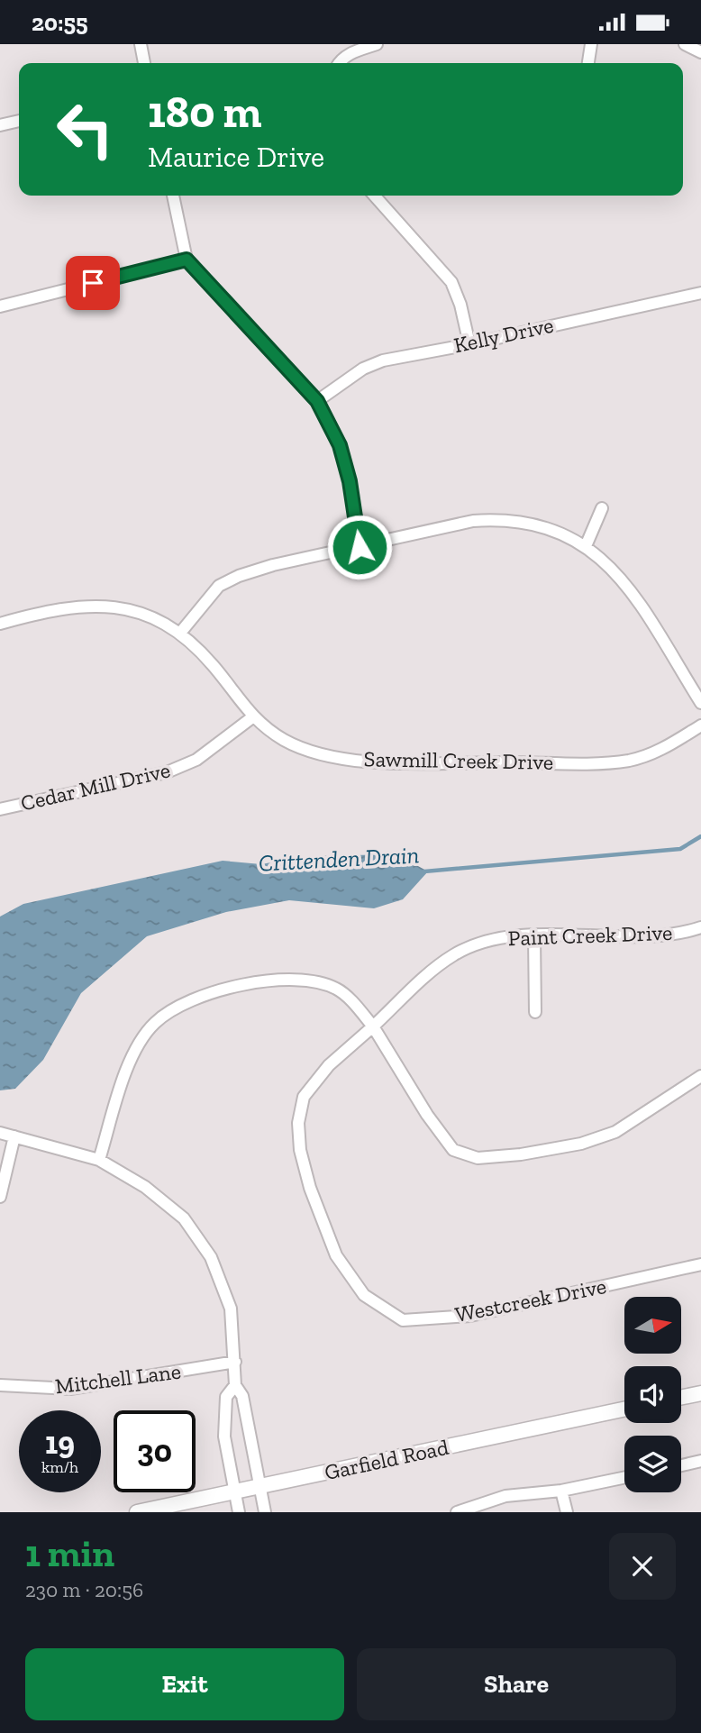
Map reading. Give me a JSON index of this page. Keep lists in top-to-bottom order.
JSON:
{
  "streets": {
    "street": [
      "Kelly Drive",
      "Sawmill Creek Drive",
      "Cedar Mill Drive",
      "Paint Creek Drive",
      "Westcreek Drive",
      "Mitchell Lane",
      "Garfield Road"
    ]
  },
  "crossings": [
    ["Sawmill Creek Drive", "Cedar Mill Drive"],
    ["Paint Creek Drive", "Westcreek Drive"]
  ],
  "water": ["Crittenden Drain"],
  "north": "right",
  "page": {
    "status": "20:55",
    "turn": ["180 m", "Maurice Drive"],
    "speed": "19 km/h",
    "limit": "30",
    "heading": ["1 min", "230 m · 20:56"],
    "buttons": ["Exit", "Share"]
  }
}
